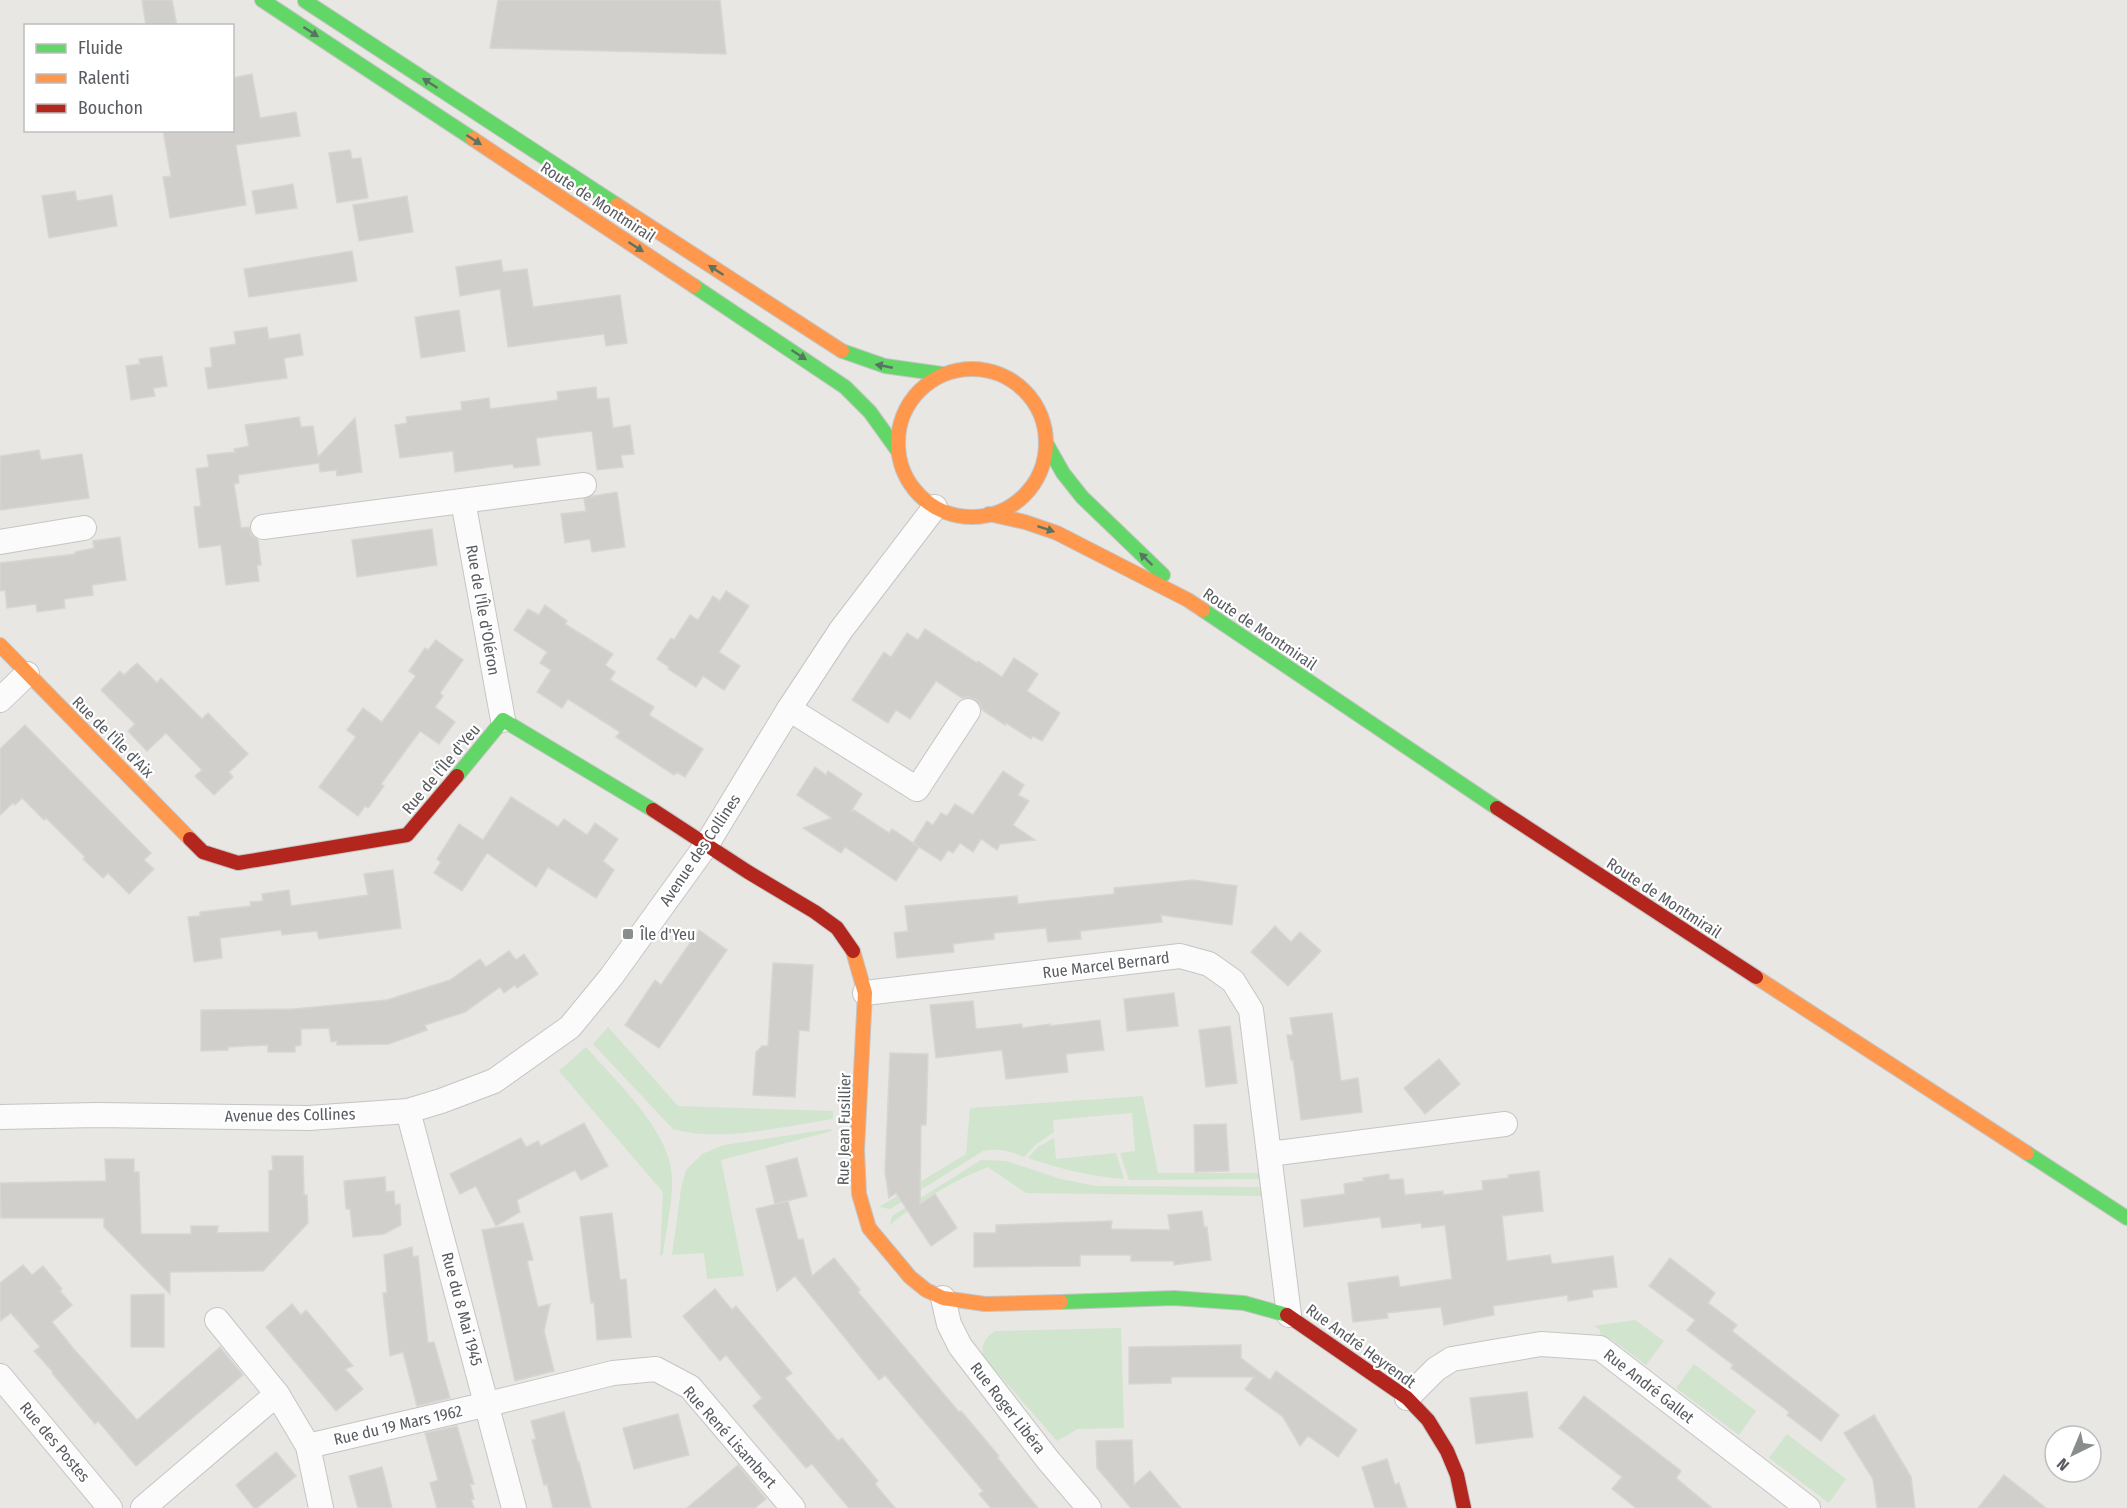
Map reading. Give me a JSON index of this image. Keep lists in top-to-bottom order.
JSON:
{
  "streets": {
    "main road": [
      "Route de Montmirail",
      "Rue de l'Île d'Aix",
      "Rue de l'Île d'Yeu",
      "Rue Jean Fusillier",
      "Rue André Heyrendt"
    ],
    "street": [
      "Rue de l'Île d'Oléron",
      "Avenue des Collines",
      "Rue Marcel Bernard",
      "Rue du 8 Mai 1945",
      "Rue André Gallet",
      "Rue Roger Libéra",
      "Rue du 19 Mars 1962",
      "Rue René Lisambert",
      "Rue des Postes"
    ]
  },
  "crossings": [
    ["Route de Montmirail", "Avenue des Collines"],
    ["Rue de l'Île d'Oléron", "Rue de l'Île d'Yeu"],
    ["Rue de l'Île d'Aix", "Rue de l'Île d'Yeu"],
    ["Rue de l'Île d'Yeu", "Avenue des Collines"],
    ["Rue de l'Île d'Yeu", "Rue Jean Fusillier"],
    ["Avenue des Collines", "Rue Jean Fusillier"],
    ["Avenue des Collines", "Rue du 8 Mai 1945"],
    ["Rue Marcel Bernard", "Rue Jean Fusillier"],
    ["Rue Marcel Bernard", "Rue André Heyrendt"],
    ["Rue Jean Fusillier", "Rue André Heyrendt"],
    ["Rue Jean Fusillier", "Rue Roger Libéra"],
    ["Rue du 8 Mai 1945", "Rue du 19 Mars 1962"],
    ["Rue du 8 Mai 1945", "Rue René Lisambert"],
    ["Rue André Heyrendt", "Rue André Gallet"],
    ["Rue du 19 Mars 1962", "Rue René Lisambert"]
  ],
  "places": {
    "transit": ["Île d'Yeu"]
  },
  "legend": ["Fluide", "Ralenti", "Bouchon"],
  "north": "bottom left"
}
